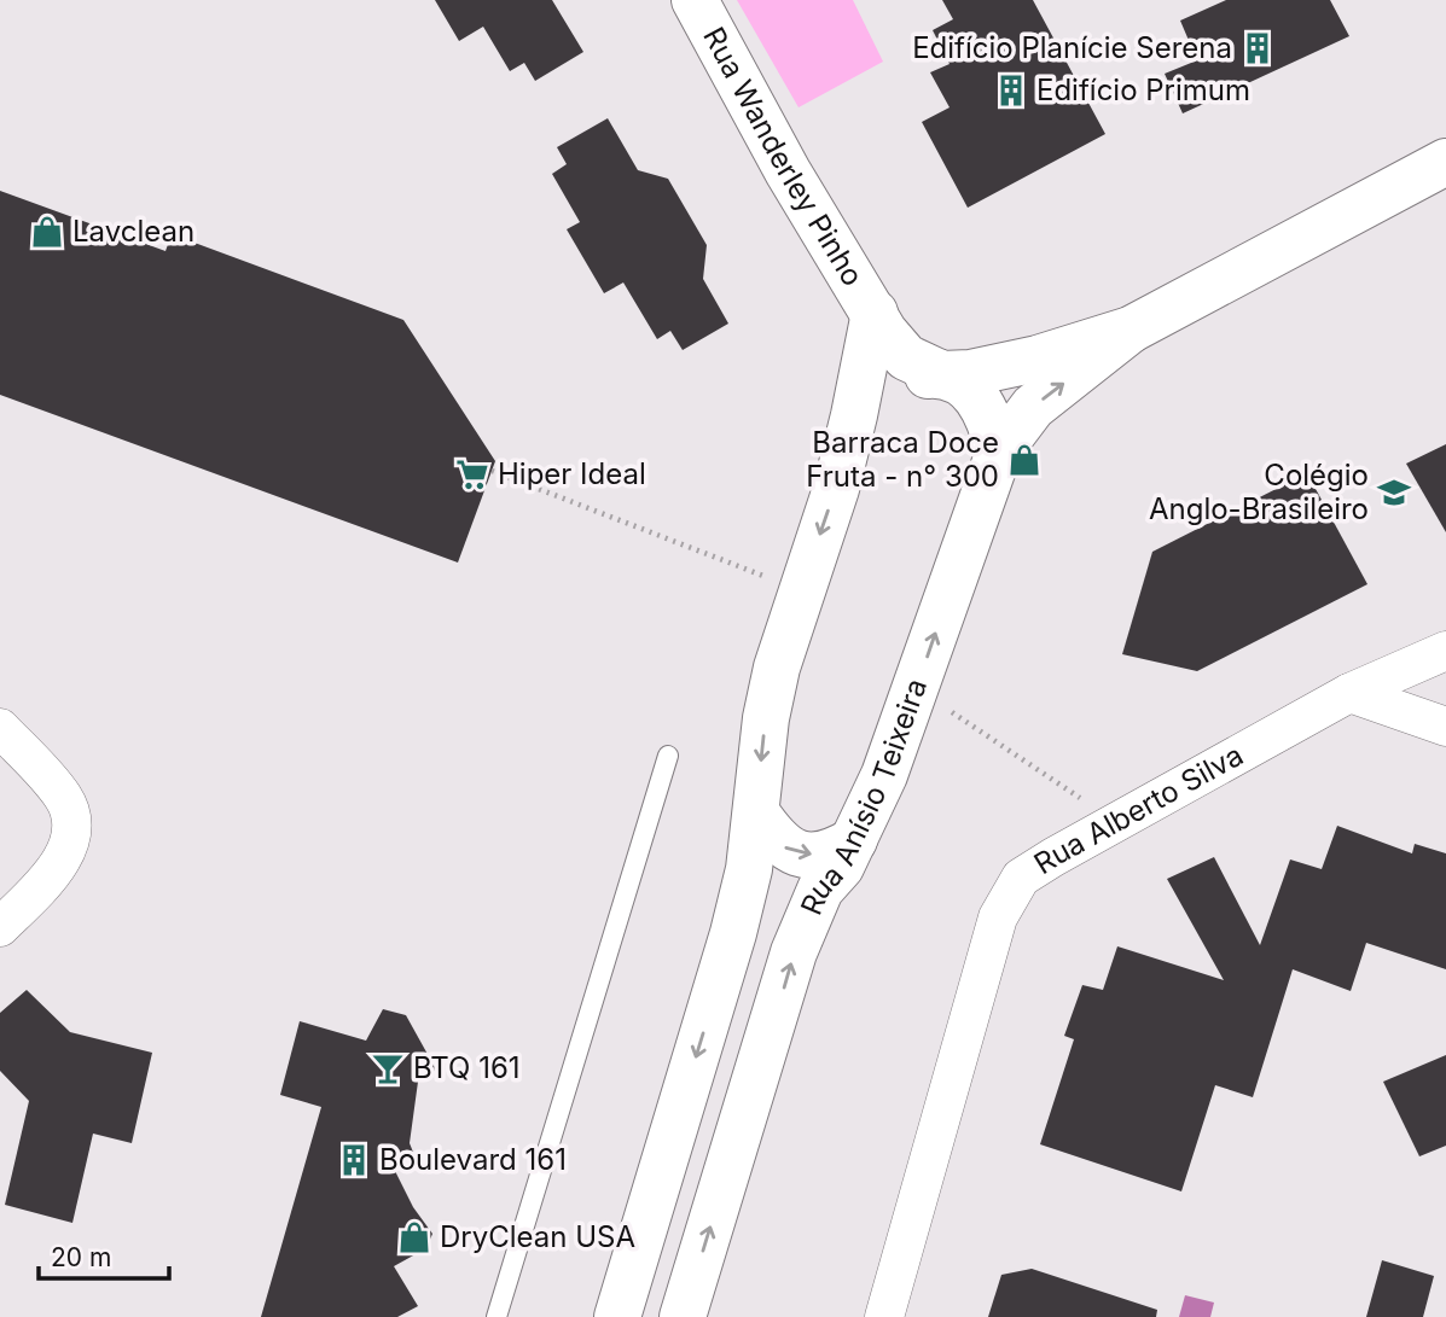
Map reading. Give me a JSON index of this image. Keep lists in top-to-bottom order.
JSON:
{
  "streets": {
    "street": ["Rua Wanderley Pinho", "Rua Anísio Teixeira", "Rua Alberto Silva"]
  },
  "crossings": [
    ["Rua Wanderley Pinho", "Rua Anísio Teixeira"]
  ],
  "places": {
    "building": ["Edifício Planície Serena", "Edifício Primum", "Boulevard 161"],
    "shop": ["Lavclean", "Barraca Doce Fruta - n° 300", "DryClean USA"],
    "supermarket": ["Hiper Ideal"],
    "school or university": ["Colégio Anglo-Brasileiro"],
    "bar": ["BTQ 161"]
  },
  "scale_bar": "20 m"
}
